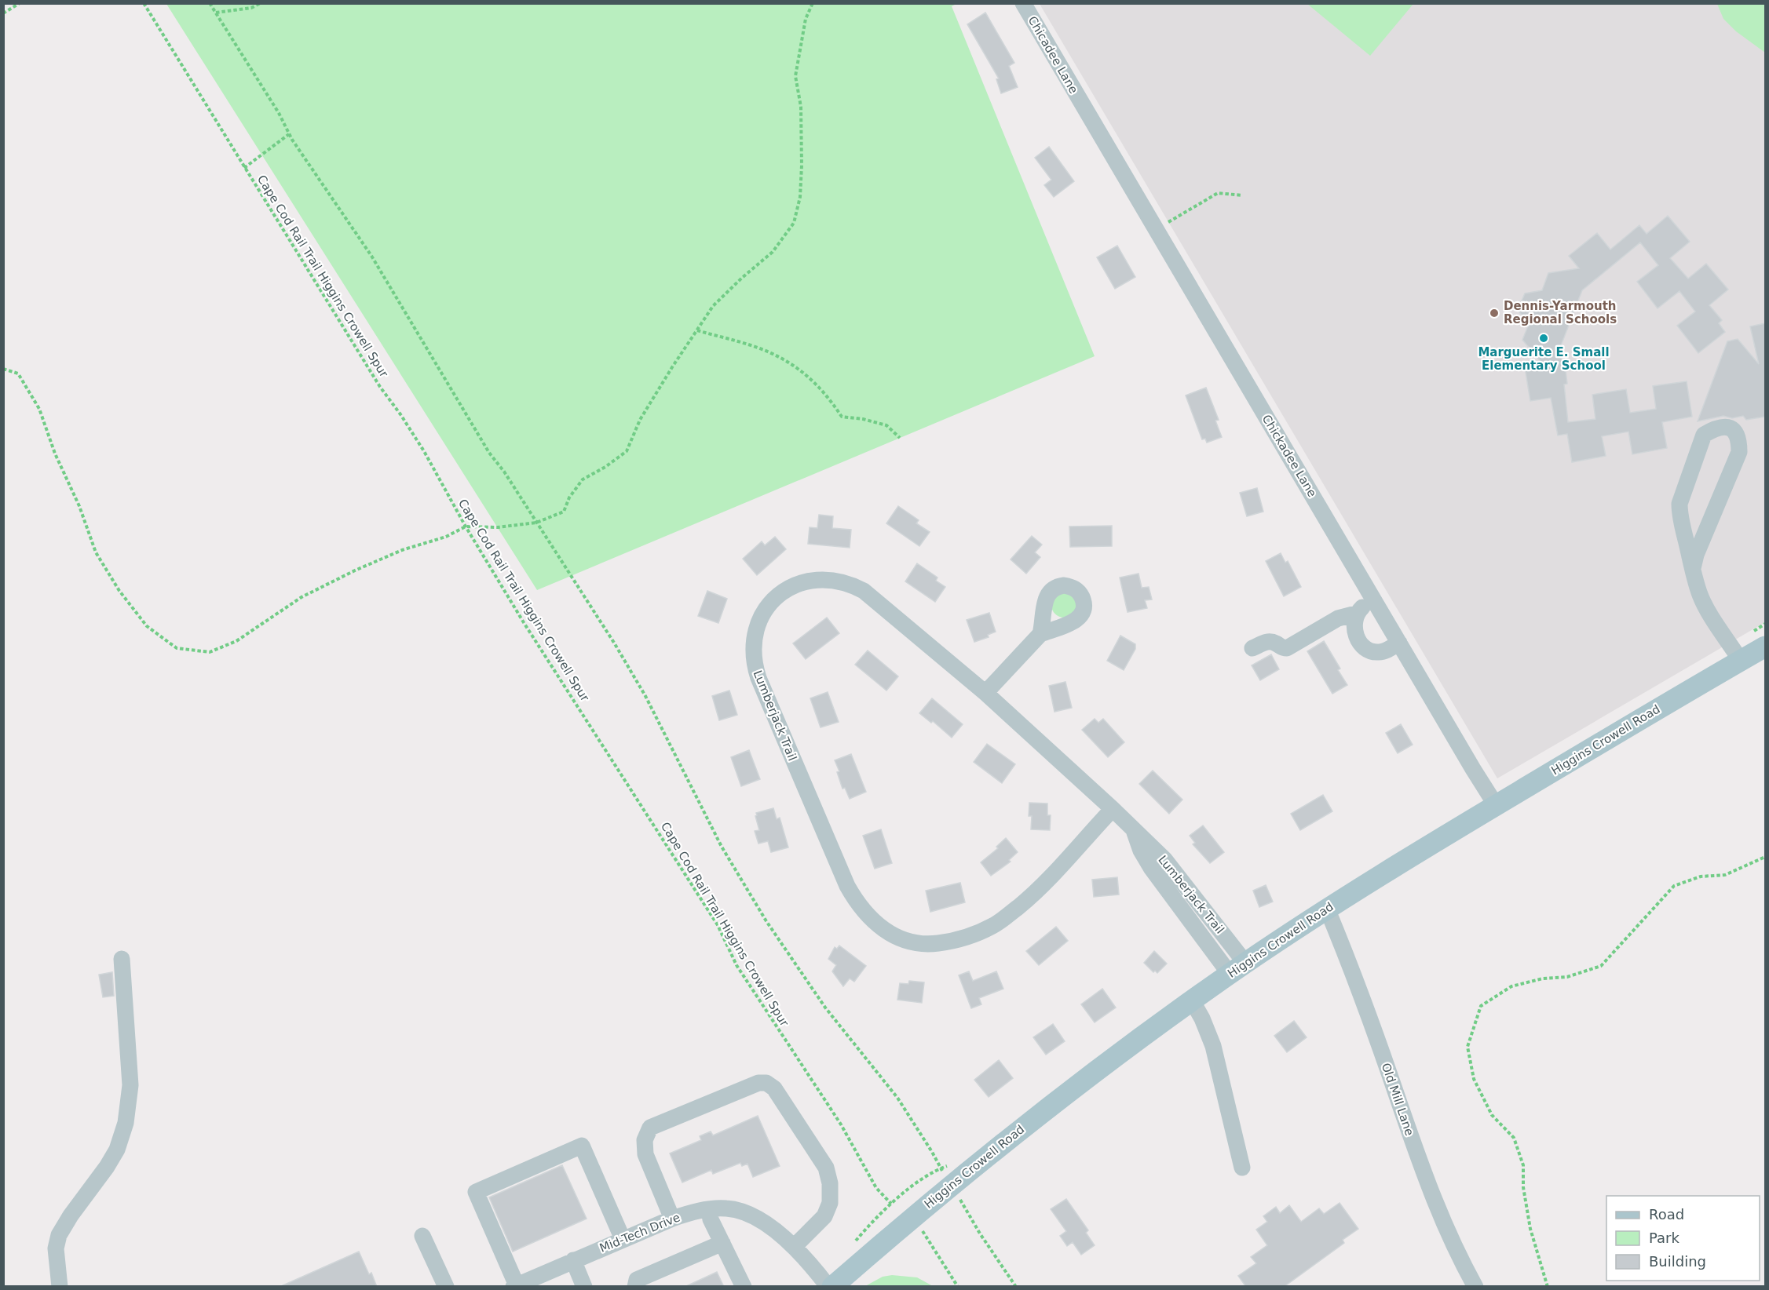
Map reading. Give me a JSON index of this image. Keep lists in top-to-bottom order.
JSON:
{
  "streets": {
    "main road": ["Higgins Crowell Road"],
    "street": [
      "Chicadee Lane",
      "Chickadee Lane",
      "Lumberjack Trail",
      "Old Mill Lane",
      "Mid-Tech Drive"
    ],
    "path": ["Cape Cod Rail Trail Higgins Crowell Spur"]
  },
  "crossings": [
    ["Chicadee Lane", "Chickadee Lane"],
    ["Chickadee Lane", "Higgins Crowell Road"],
    ["Lumberjack Trail", "Higgins Crowell Road"],
    ["Higgins Crowell Road", "Old Mill Lane"]
  ],
  "places": ["Dennis-Yarmouth Regional Schools", "Marguerite E. Small Elementary School"],
  "legend": ["Road", "Park", "Building"]
}
